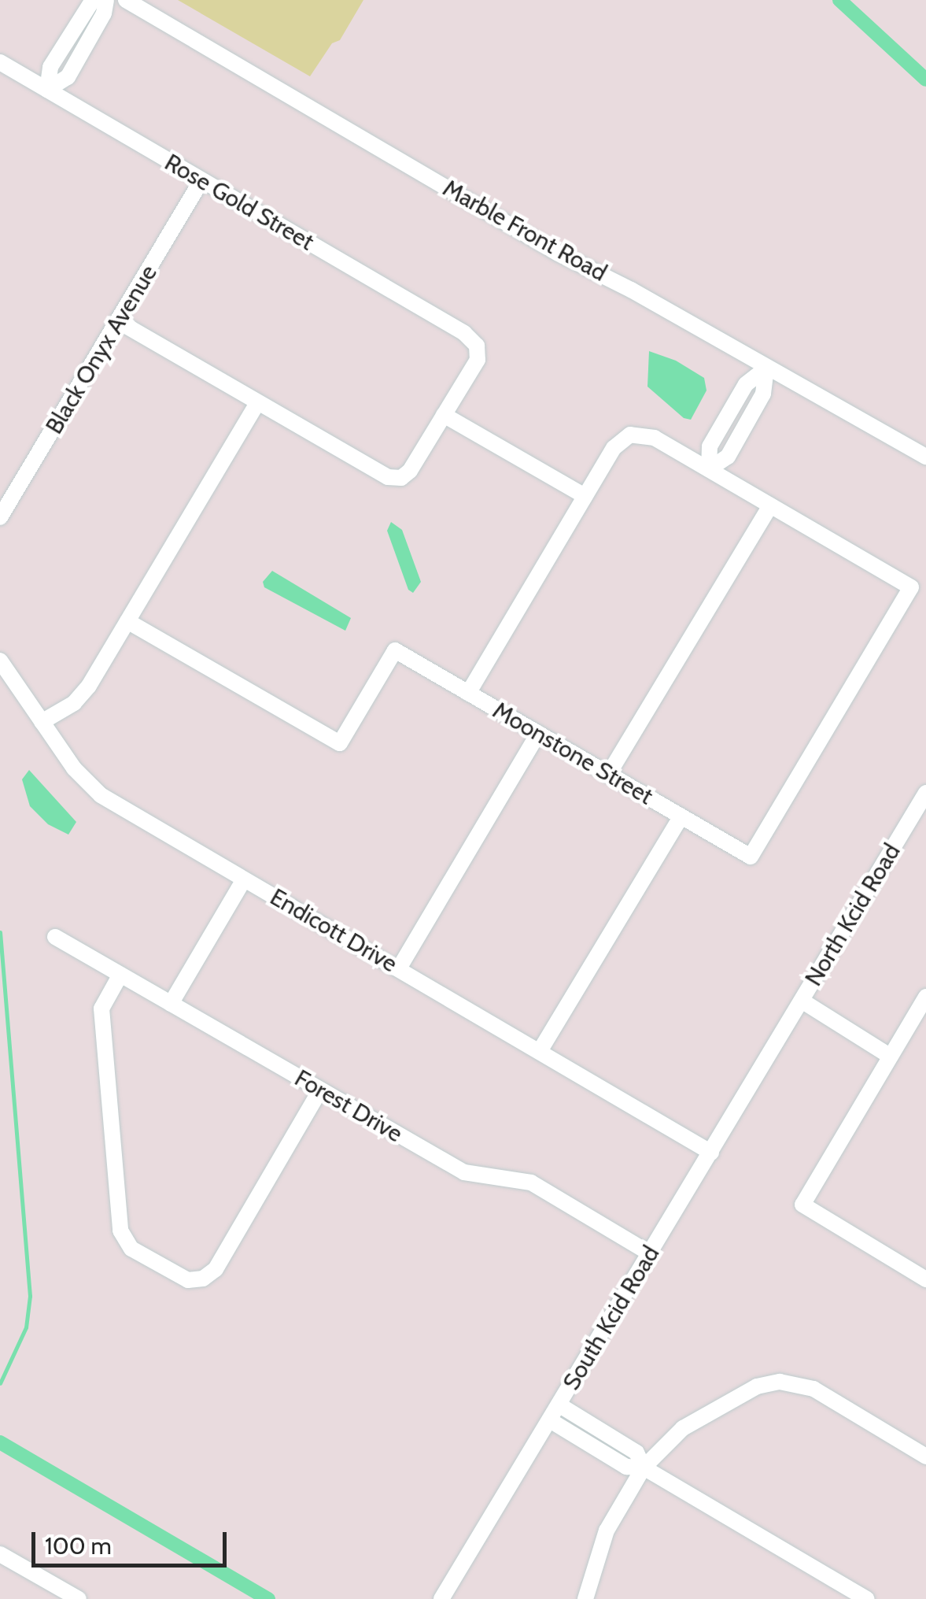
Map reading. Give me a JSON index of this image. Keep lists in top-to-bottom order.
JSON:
{
  "streets": {
    "street": [
      "Rose Gold Street",
      "Marble Front Road",
      "Black Onyx Avenue",
      "Moonstone Street",
      "North Kcid Road",
      "Endicott Drive",
      "Forest Drive",
      "South Kcid Road"
    ]
  },
  "crossings": [
    ["Rose Gold Street", "Black Onyx Avenue"],
    ["North Kcid Road", "South Kcid Road"],
    ["Endicott Drive", "South Kcid Road"],
    ["Forest Drive", "South Kcid Road"]
  ],
  "scale_bar": "100 m"
}
